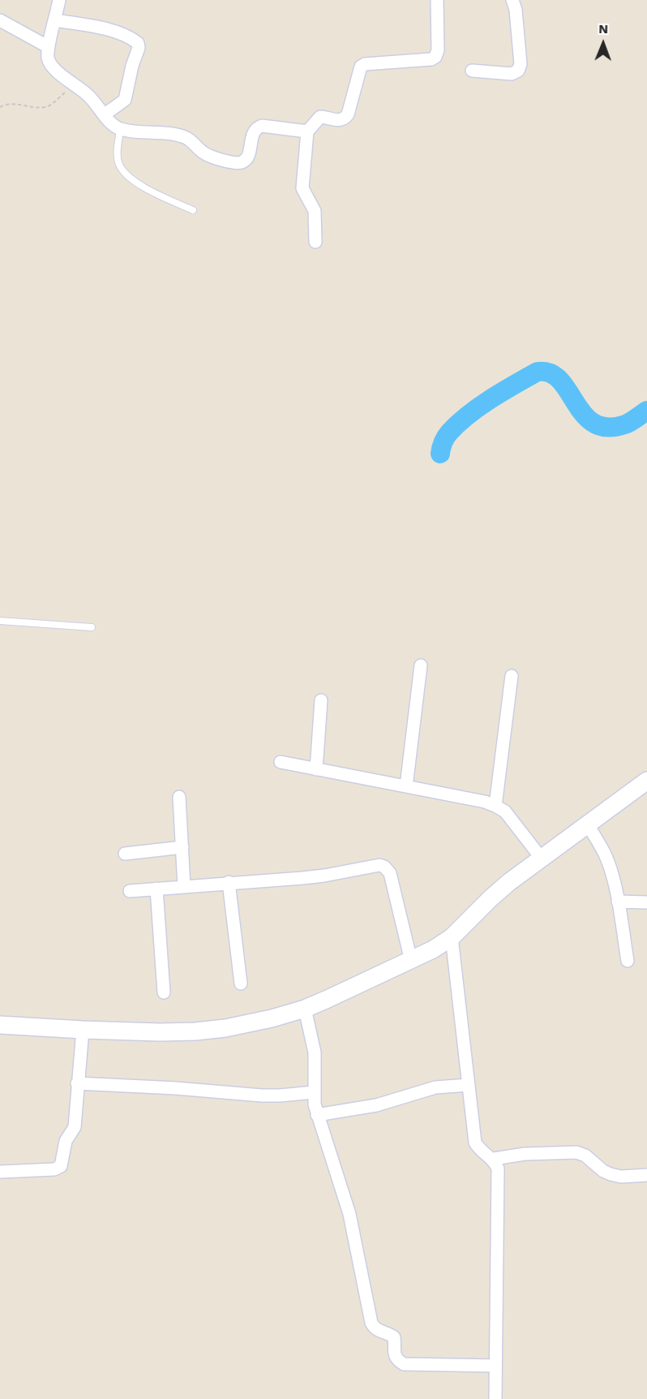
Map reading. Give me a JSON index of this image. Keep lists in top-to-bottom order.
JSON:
{
  "north": "top"
}
